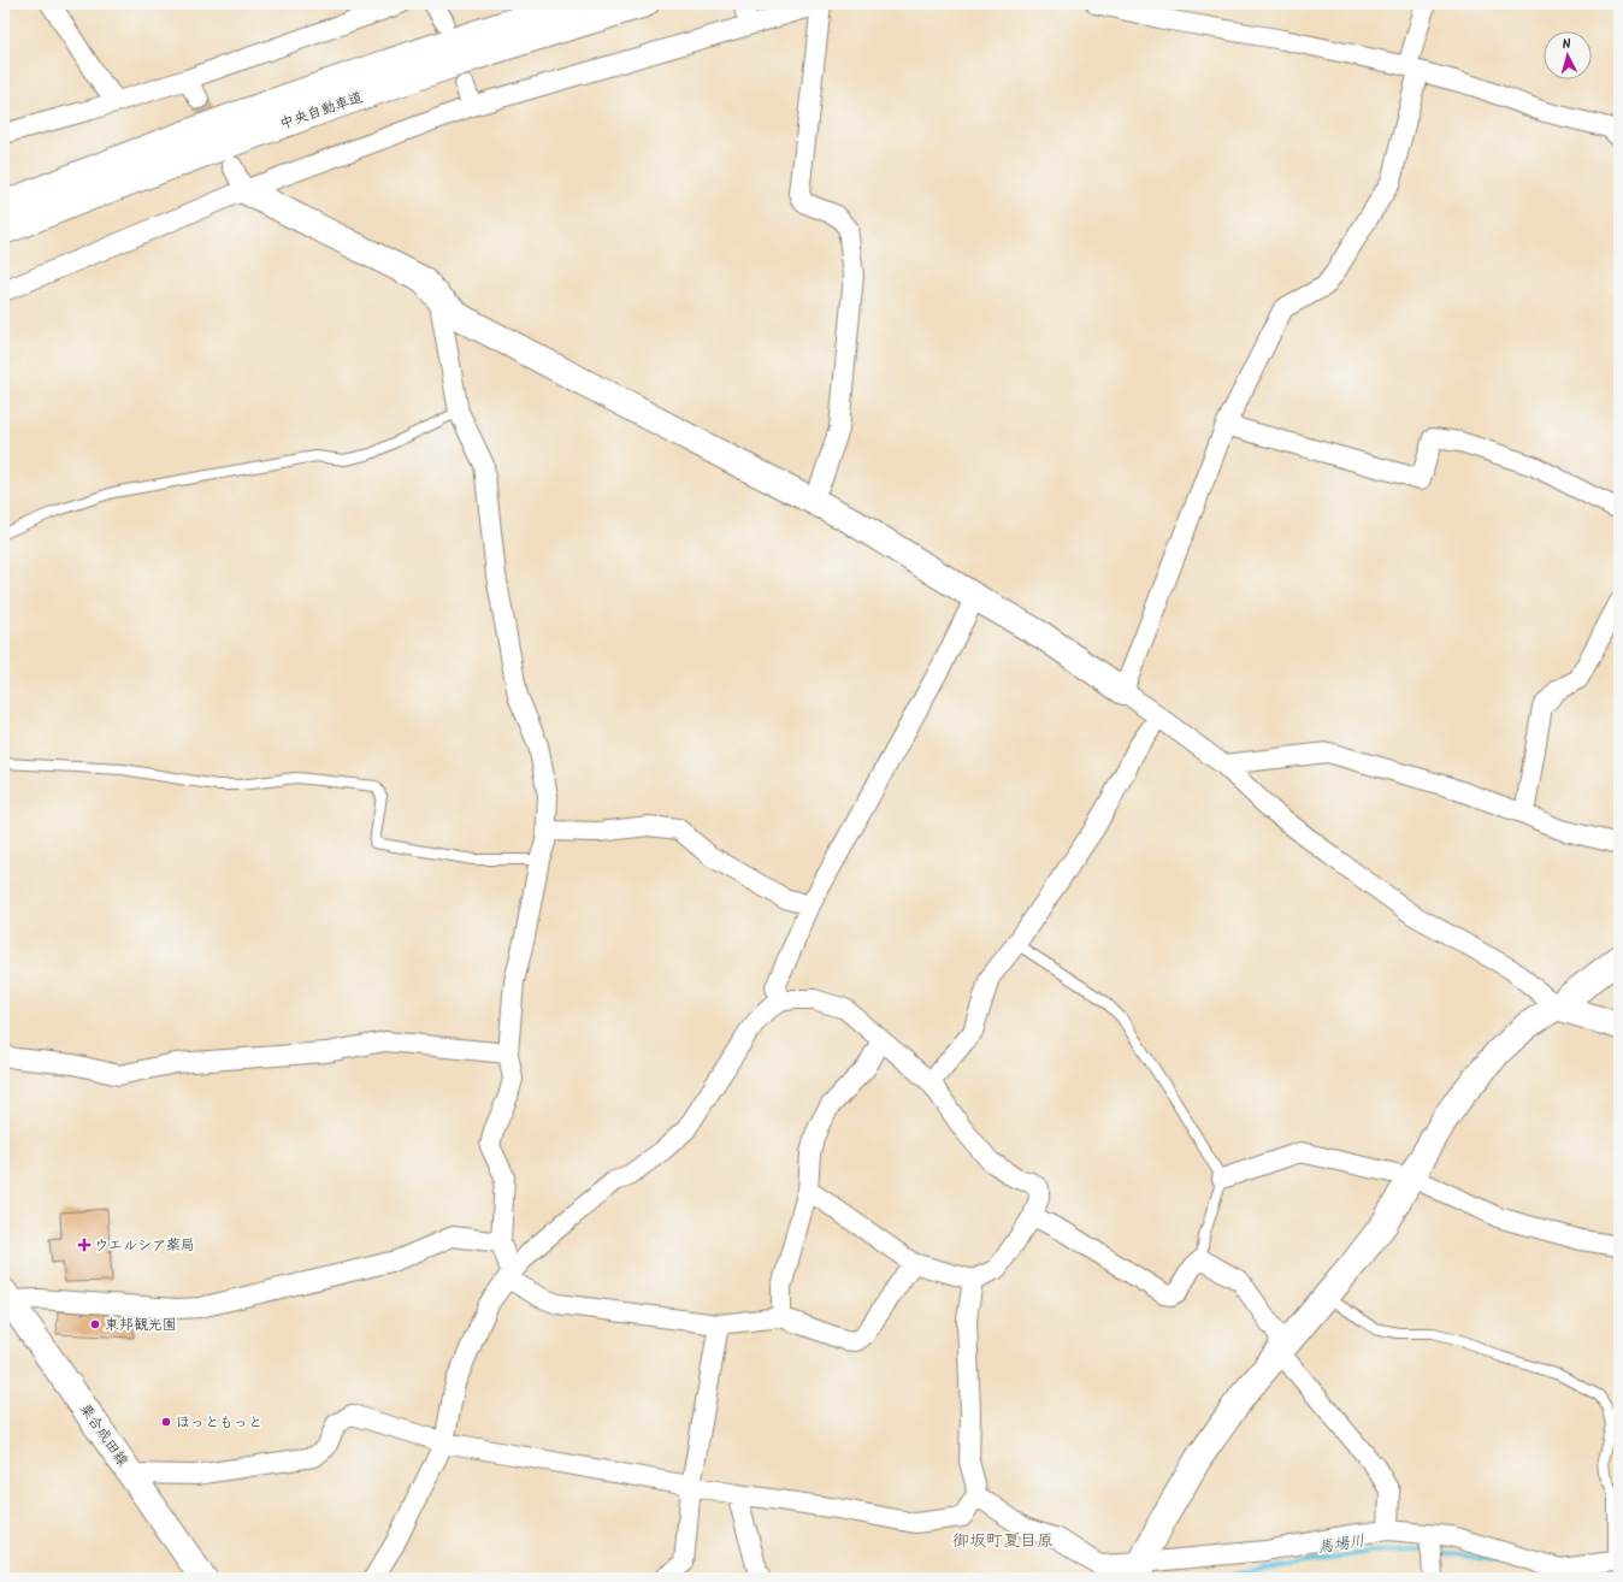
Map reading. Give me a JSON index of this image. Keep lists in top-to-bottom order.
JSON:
{
  "streets": {
    "main road": ["中央自動車道", "栗合成田線"]
  },
  "districts": ["御坂町夏目原"],
  "water": ["馬場川"],
  "places": {
    "health": ["ウエルシア薬局"],
    "other": ["東邦観光園", "ほっともっと"]
  },
  "north": "top"
}
